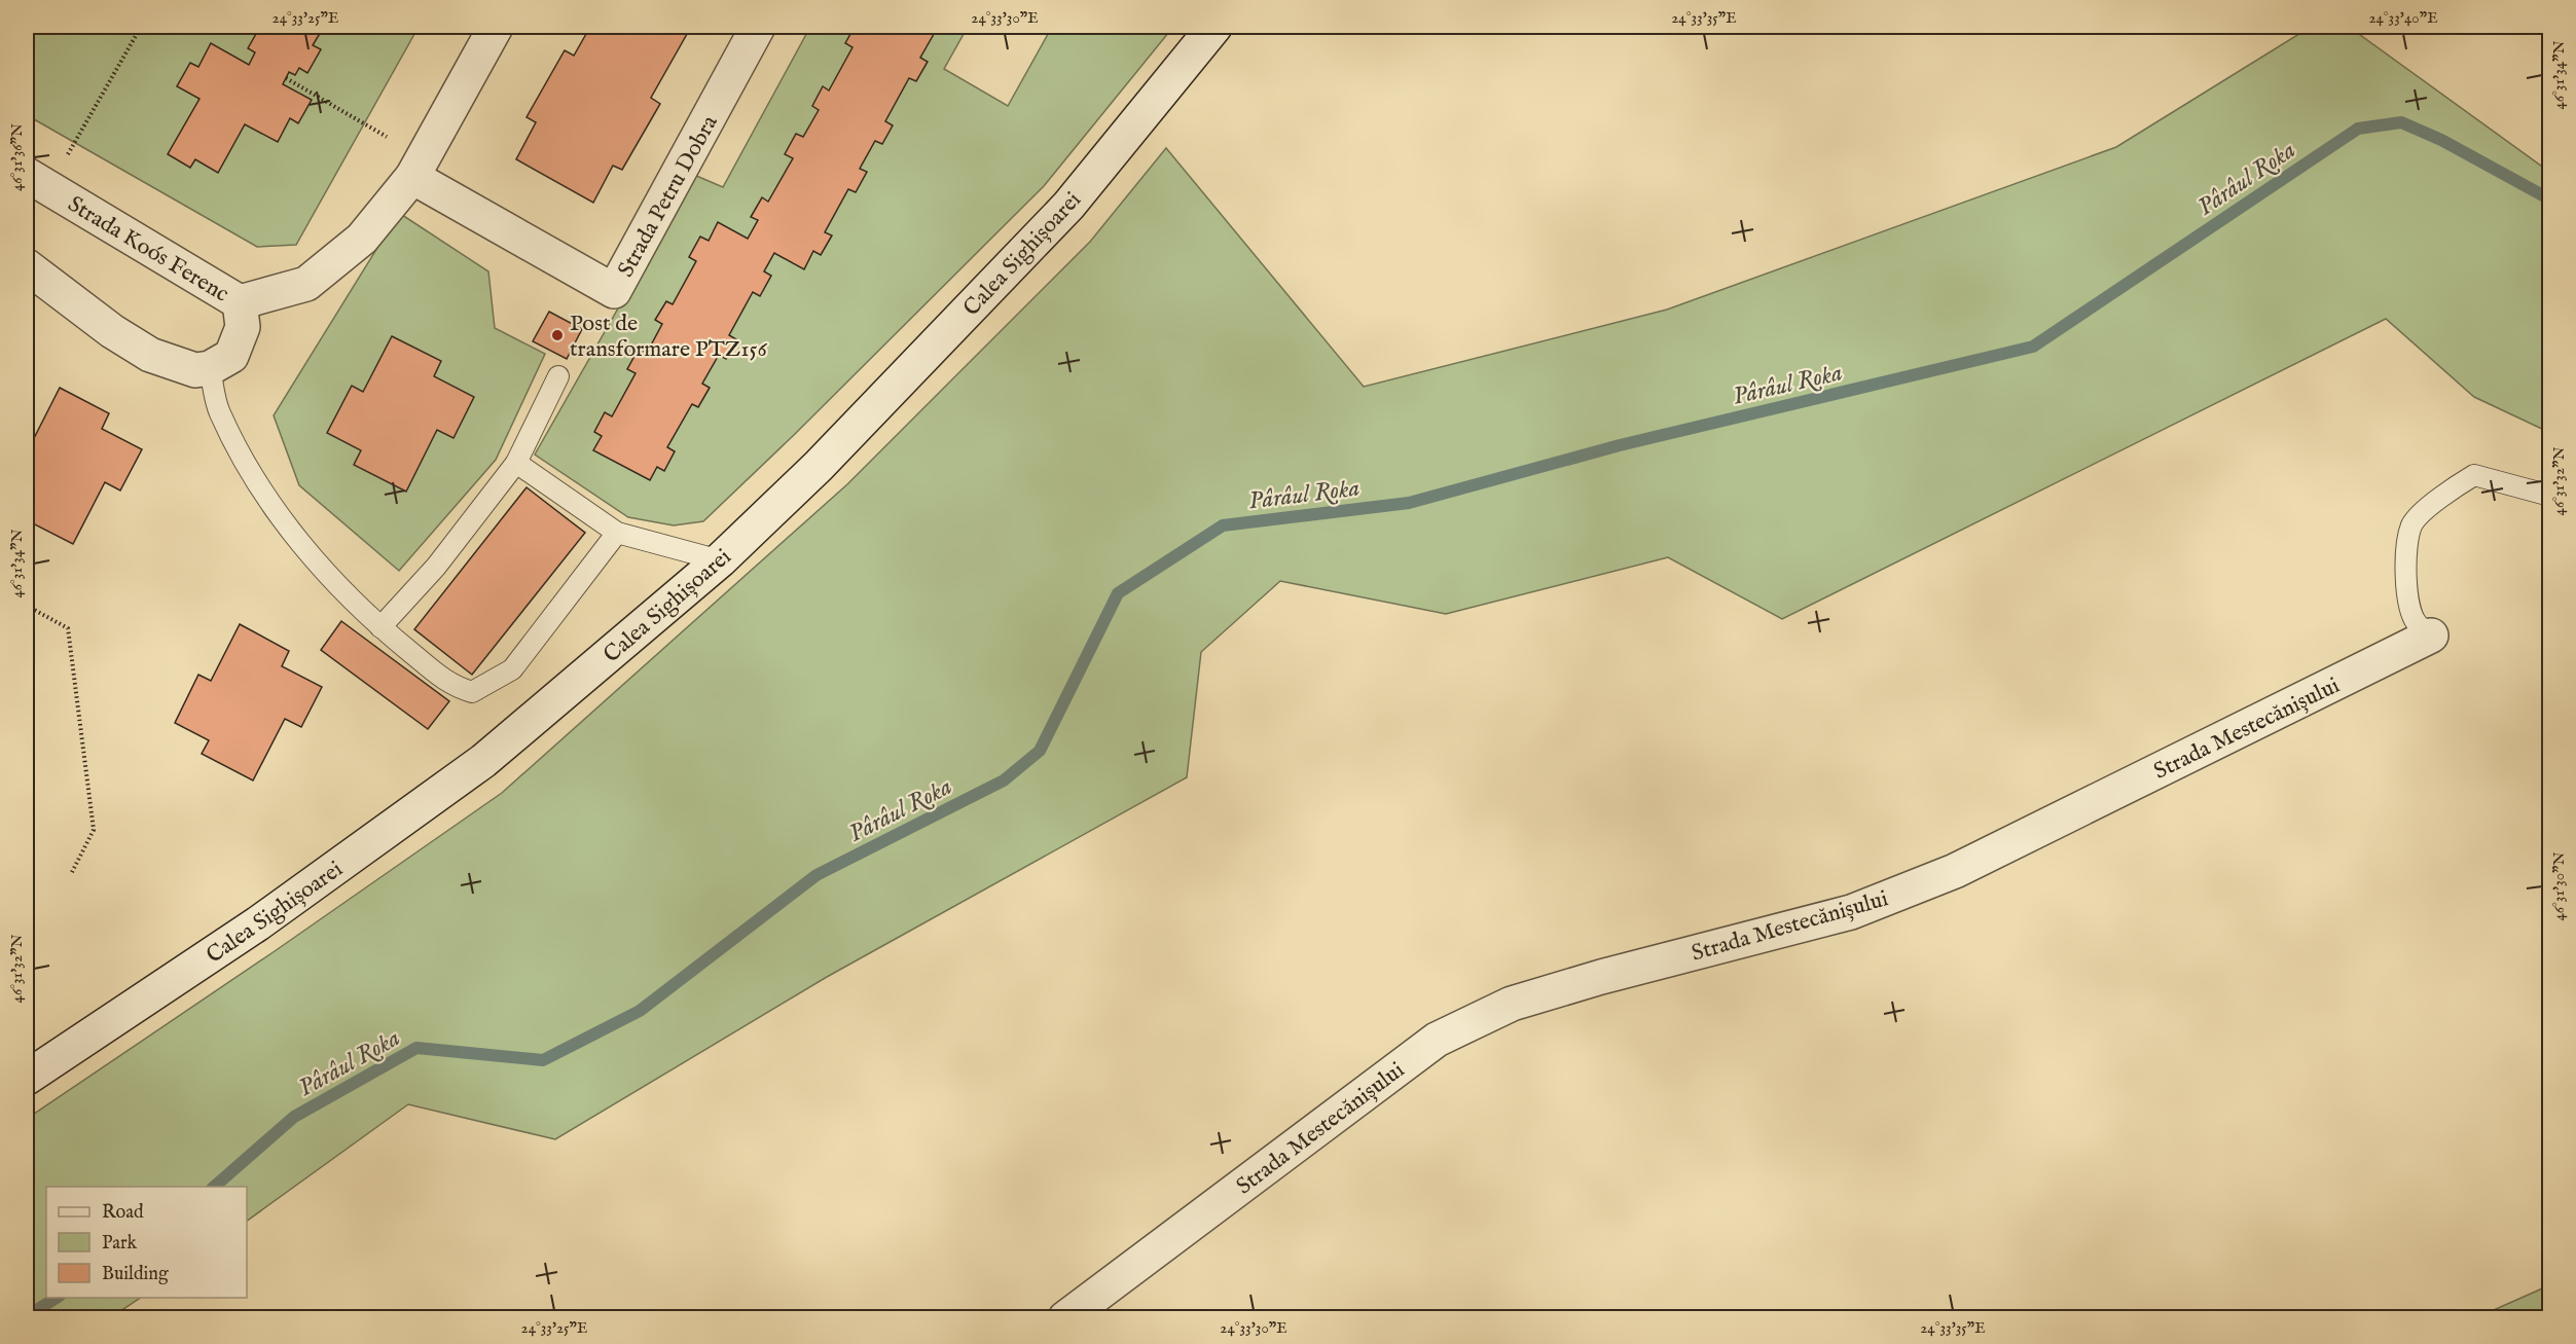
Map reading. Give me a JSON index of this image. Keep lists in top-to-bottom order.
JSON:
{
  "streets": {
    "street": [
      "Strada Petru Dobra",
      "Strada Koós Ferenc",
      "Calea Sighișoarei",
      "Strada Mestecănișului"
    ]
  },
  "water": ["Pârâul Roka"],
  "places": ["Post de transformare PTZ156"],
  "legend": ["Road", "Park", "Building"],
  "coordinates": [
    "24°33'25\"E",
    "24°33'30\"E",
    "24°33'35\"E",
    "24°33'40\"E",
    "46°31'34\"N",
    "46°31'36\"N",
    "46°31'32\"N",
    "46°31'30\"N"
  ]
}
